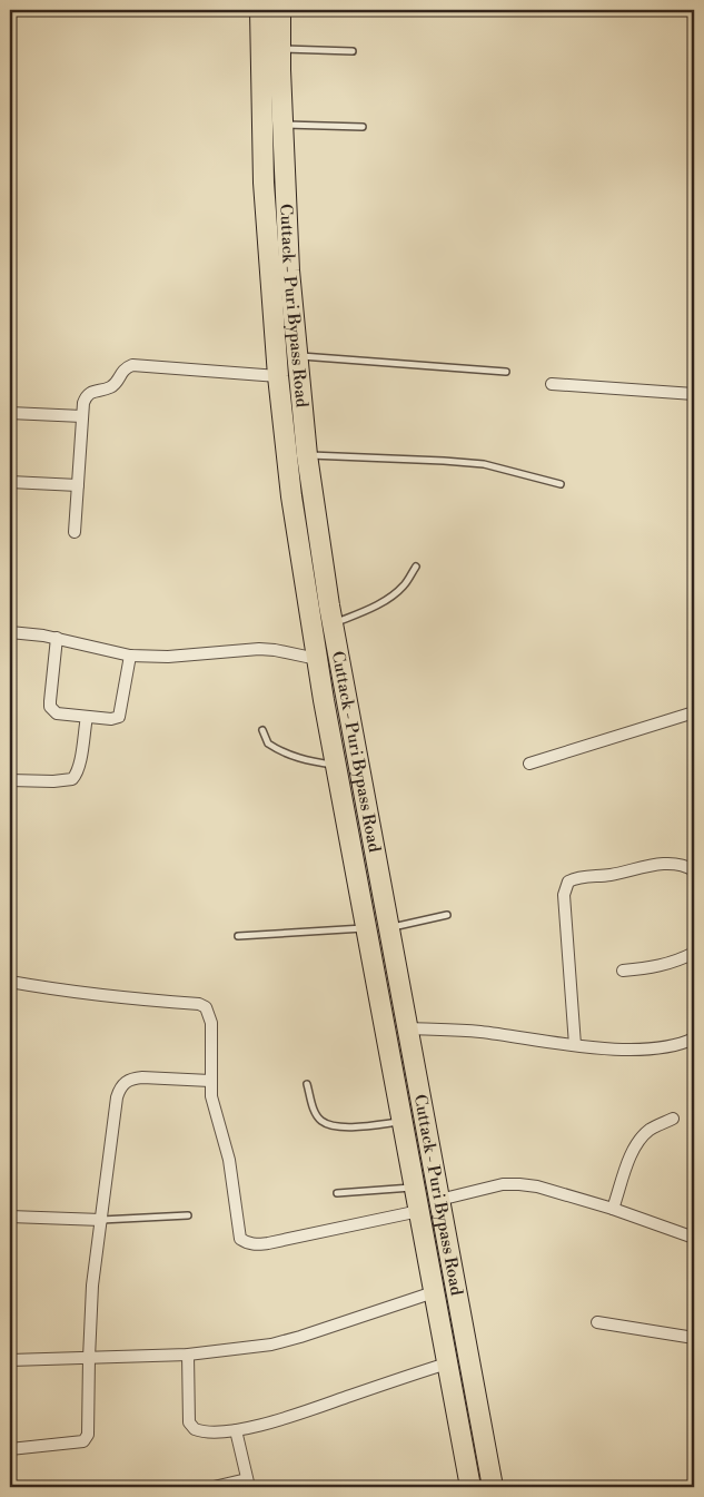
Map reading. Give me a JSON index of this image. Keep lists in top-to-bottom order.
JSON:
{
  "streets": {
    "highway": ["Cuttack - Puri Bypass Road"]
  }
}
